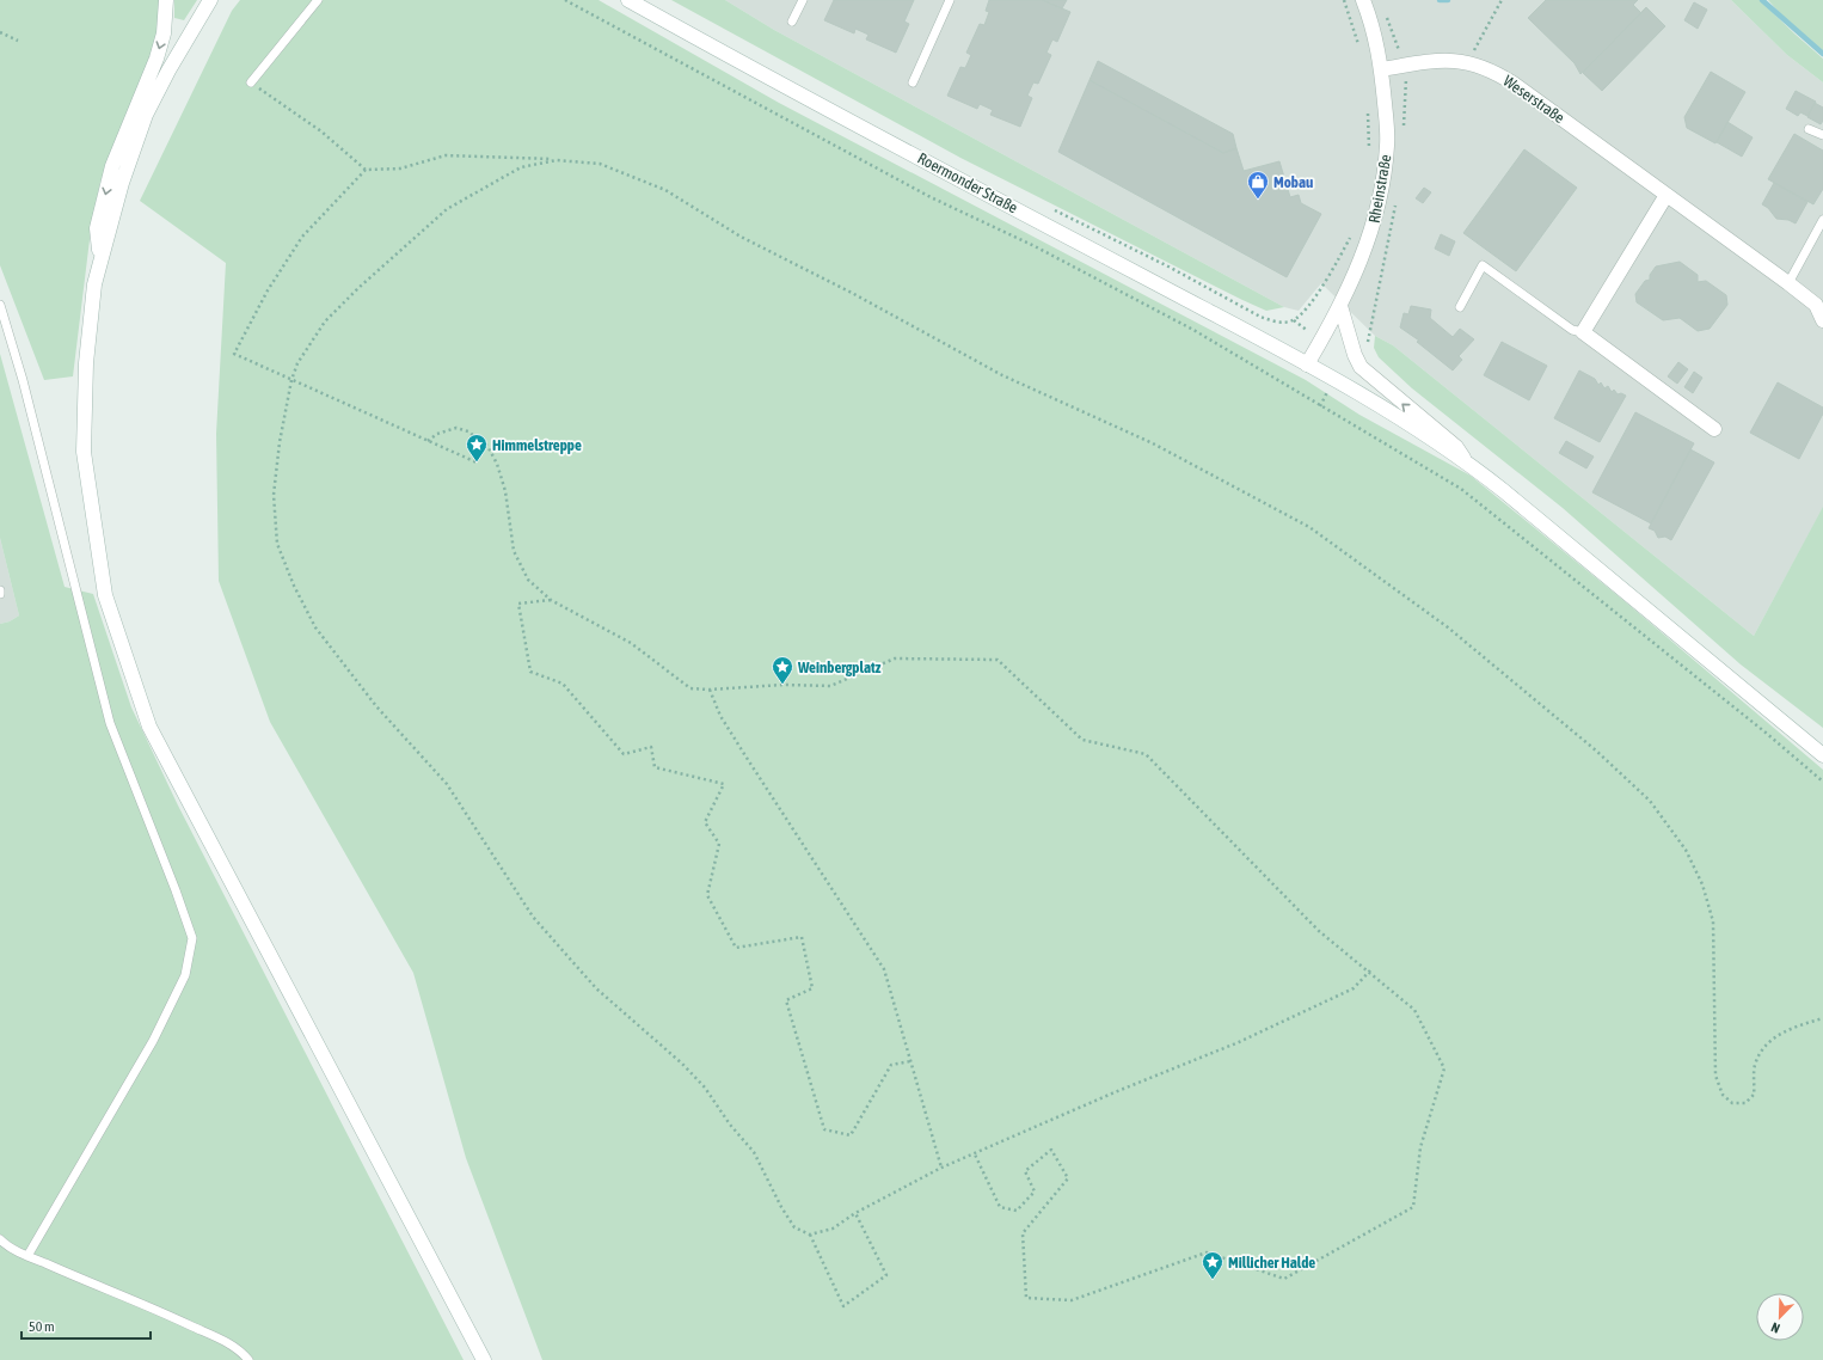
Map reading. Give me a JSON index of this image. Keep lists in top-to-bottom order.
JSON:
{
  "streets": {
    "main road": ["Weserstraße", "Roermonder Straße", "Rheinstraße"]
  },
  "crossings": [
    ["Weserstraße", "Rheinstraße"],
    ["Roermonder Straße", "Rheinstraße"]
  ],
  "places": {
    "shop": ["Mobau"],
    "place": ["Himmelstreppe", "Weinbergplatz", "Millicher Halde"]
  },
  "scale_bar": "50 m",
  "north": "bottom left"
}
